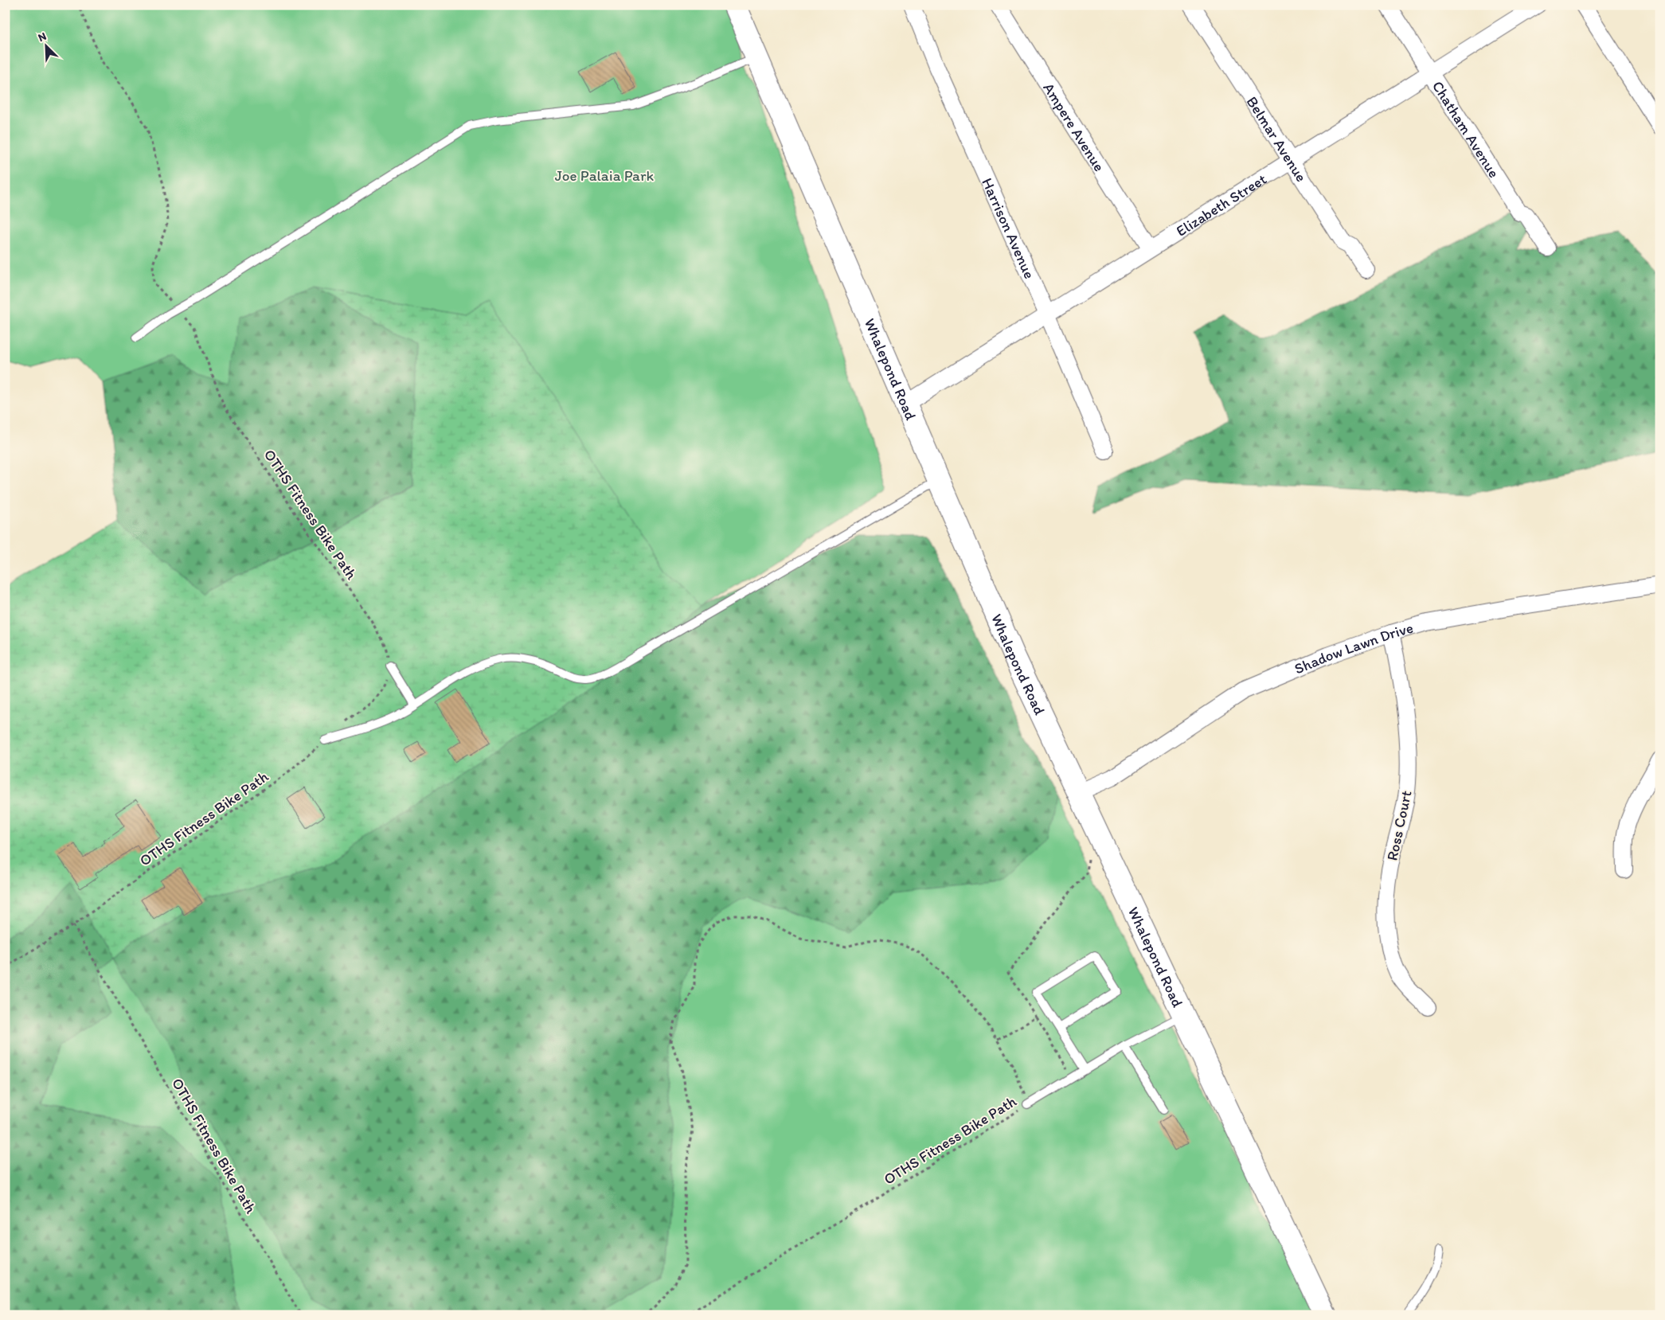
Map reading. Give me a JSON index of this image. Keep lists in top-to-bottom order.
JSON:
{
  "streets": {
    "street": [
      "Ampere Avenue",
      "Chatham Avenue",
      "Belmar Avenue",
      "Elizabeth Street",
      "Harrison Avenue",
      "Whalepond Road",
      "Shadow Lawn Drive",
      "Ross Court"
    ],
    "path": ["OTHS Fitness Bike Path"]
  },
  "crossings": [
    ["Ampere Avenue", "Elizabeth Street"],
    ["Chatham Avenue", "Elizabeth Street"],
    ["Belmar Avenue", "Elizabeth Street"],
    ["Elizabeth Street", "Harrison Avenue"],
    ["Elizabeth Street", "Whalepond Road"],
    ["Whalepond Road", "Shadow Lawn Drive"],
    ["Shadow Lawn Drive", "Ross Court"]
  ],
  "parks": ["Joe Palaia Park"],
  "north": "top left"
}
